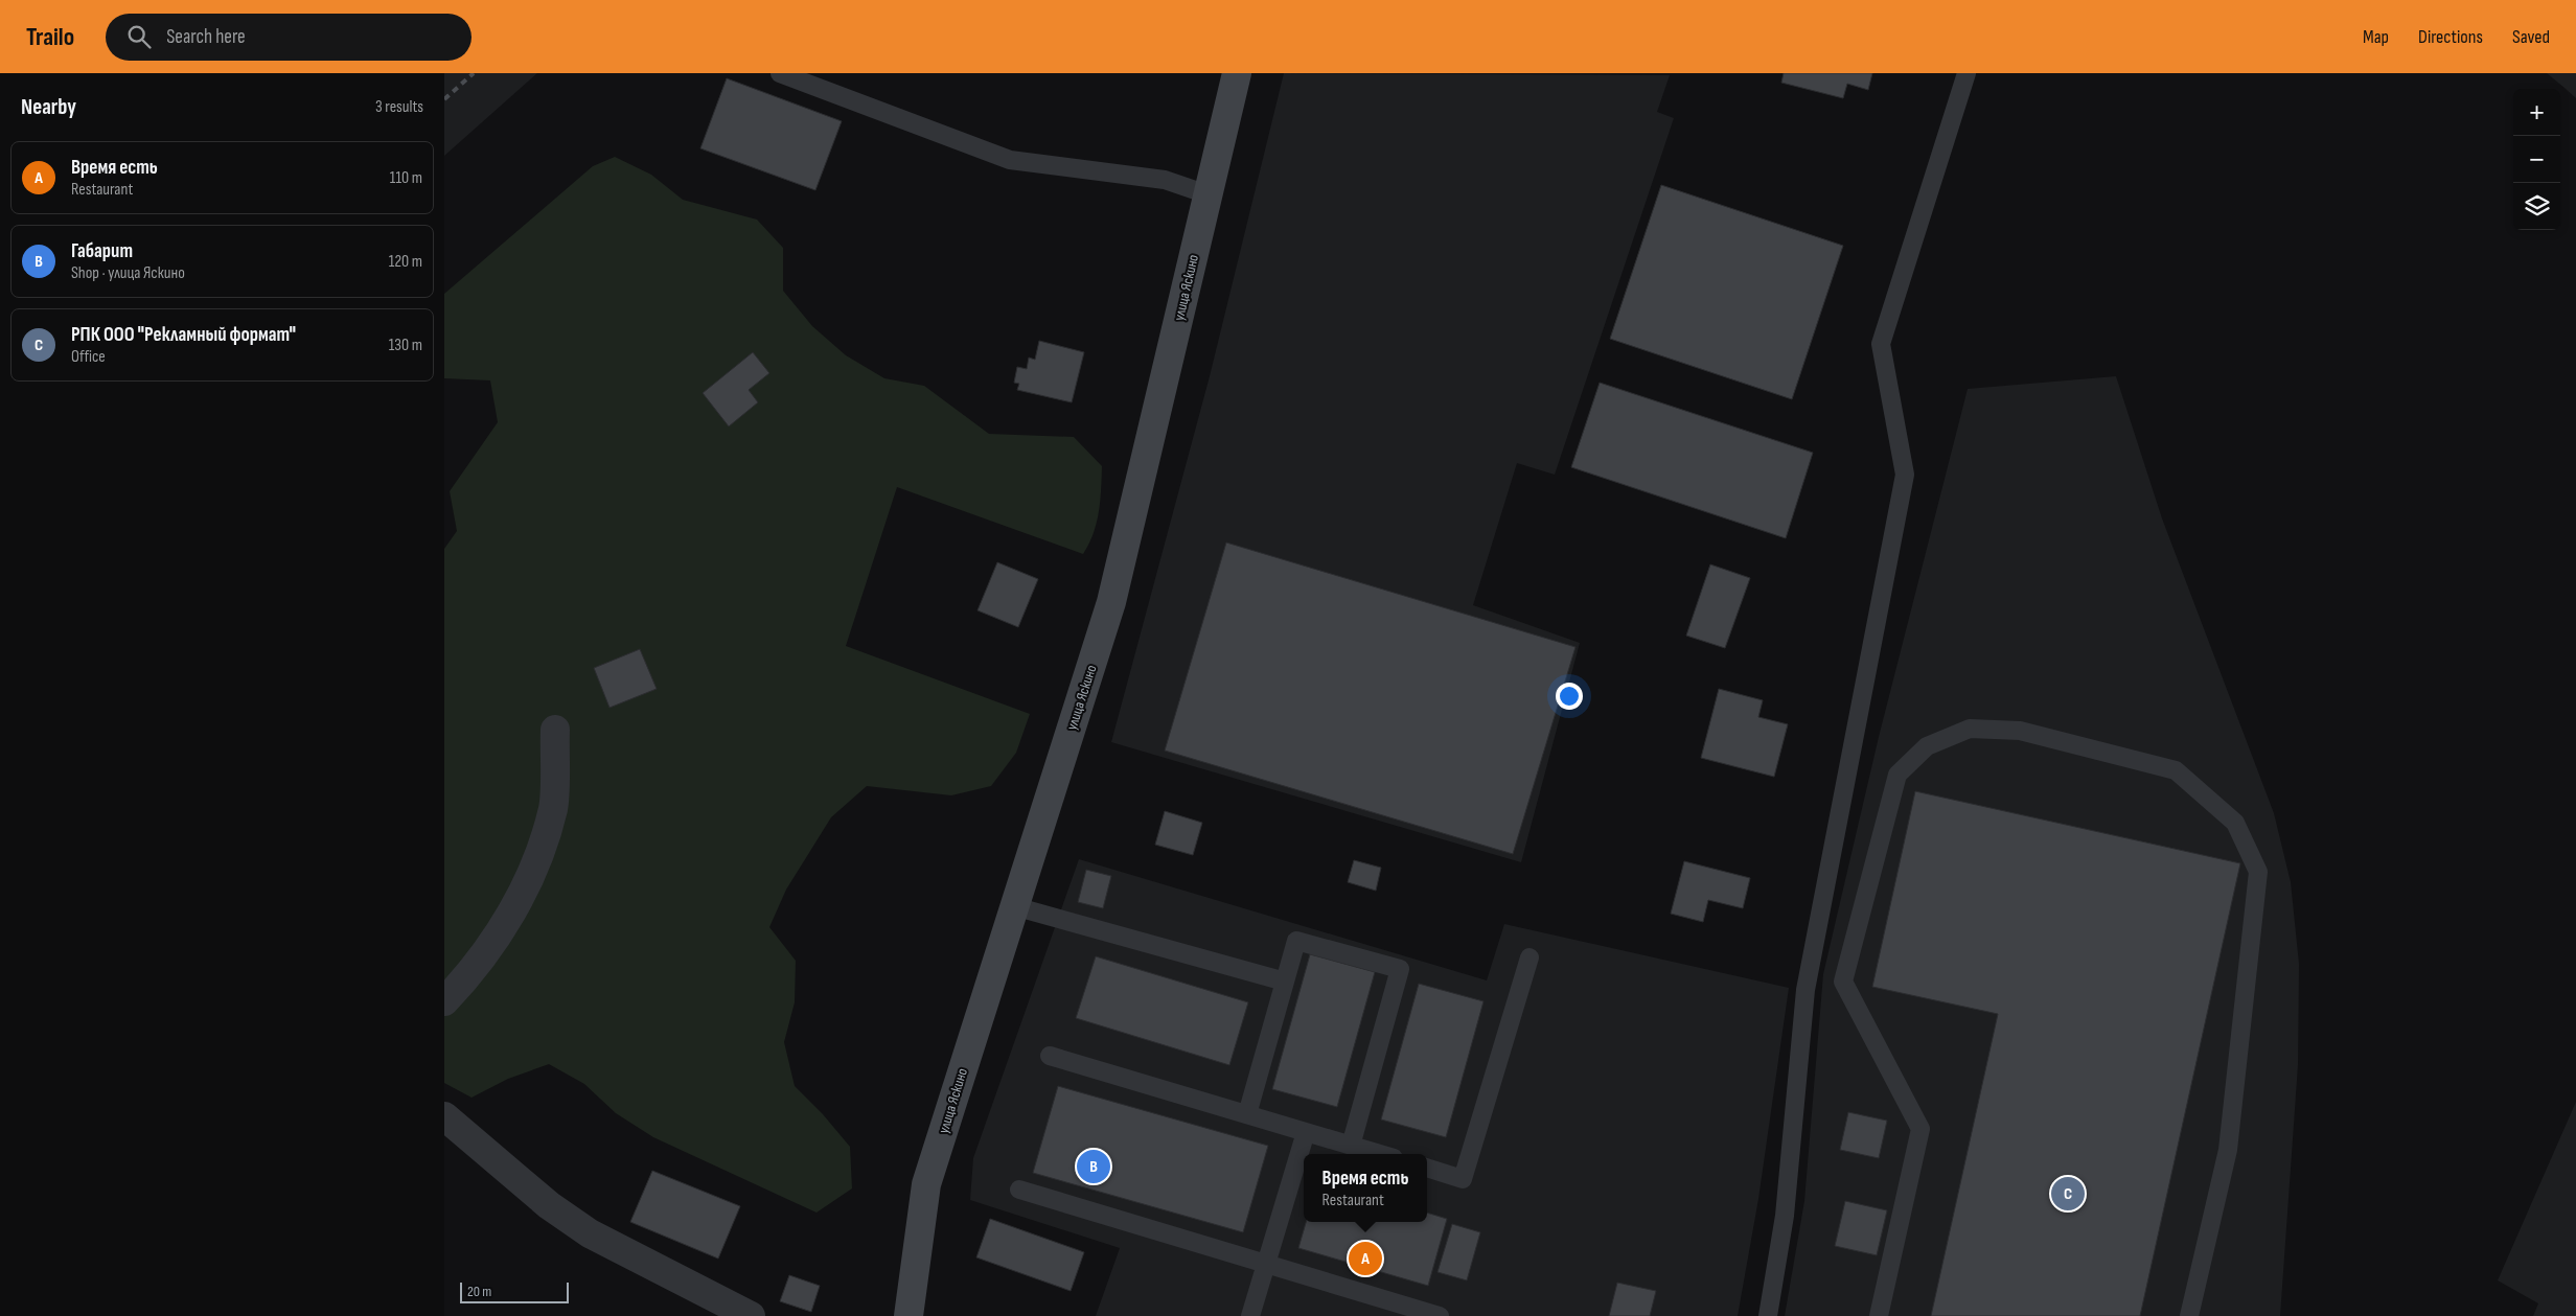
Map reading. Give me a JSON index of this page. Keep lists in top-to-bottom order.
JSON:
{
  "streets": {
    "street": ["улица Яскино"]
  },
  "scale_bar": "20 m",
  "page": {
    "header": "Trailo",
    "search": "Search here",
    "nav": ["Map", "Directions", "Saved"],
    "heading": ["Nearby", "3 results"],
    "map_buttons": ["+", "−"],
    "list": [
      {
        "mark": "A",
        "name": "Время есть",
        "note": "Restaurant",
        "value": "110 m"
      },
      {
        "mark": "B",
        "name": "Габарит",
        "note": "Shop · улица Яскино",
        "value": "120 m"
      },
      {
        "mark": "C",
        "name": "РПК ООО \"Рекламный формат\"",
        "note": "Office",
        "value": "130 m"
      }
    ],
    "pins": ["B", "C", "A"],
    "popup": ["Время есть", "Restaurant"],
    "scale": "20 m"
  }
}
